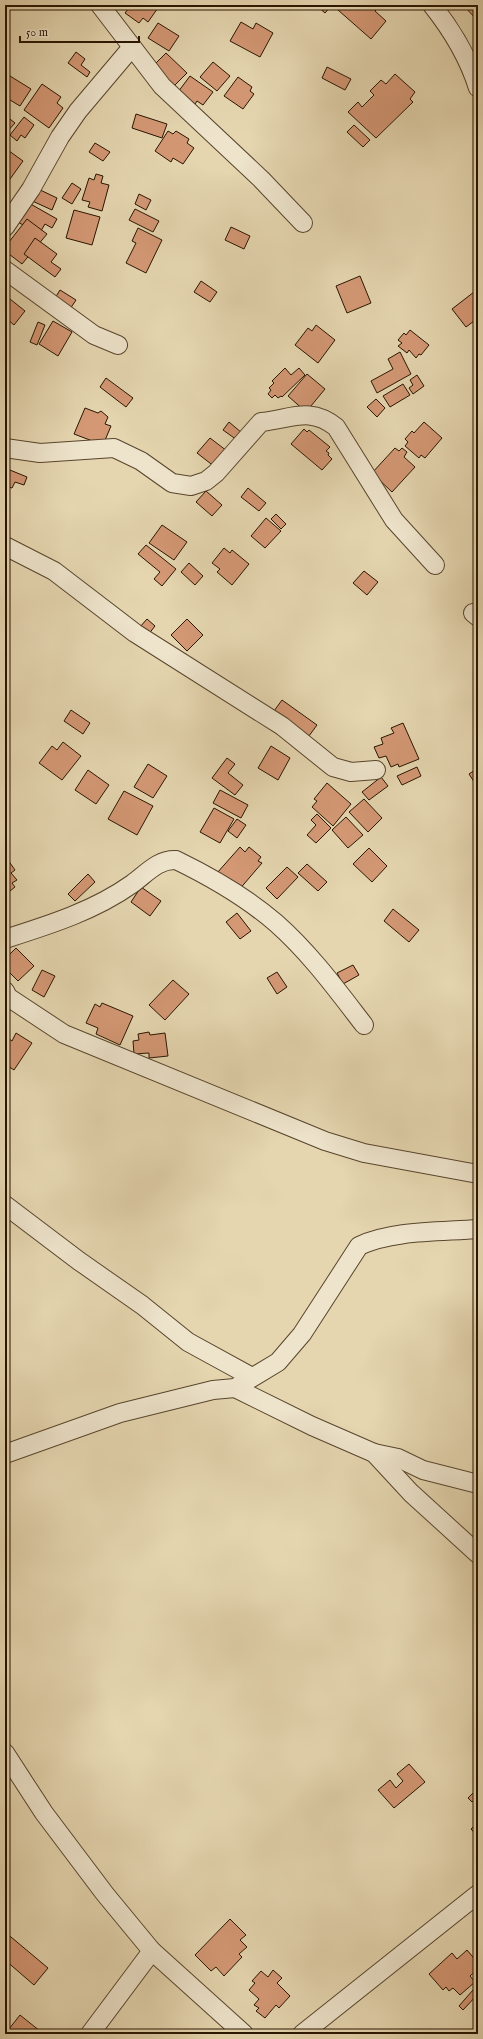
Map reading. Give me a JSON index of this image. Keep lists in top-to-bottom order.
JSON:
{
  "scale_bar": "50 m"
}
